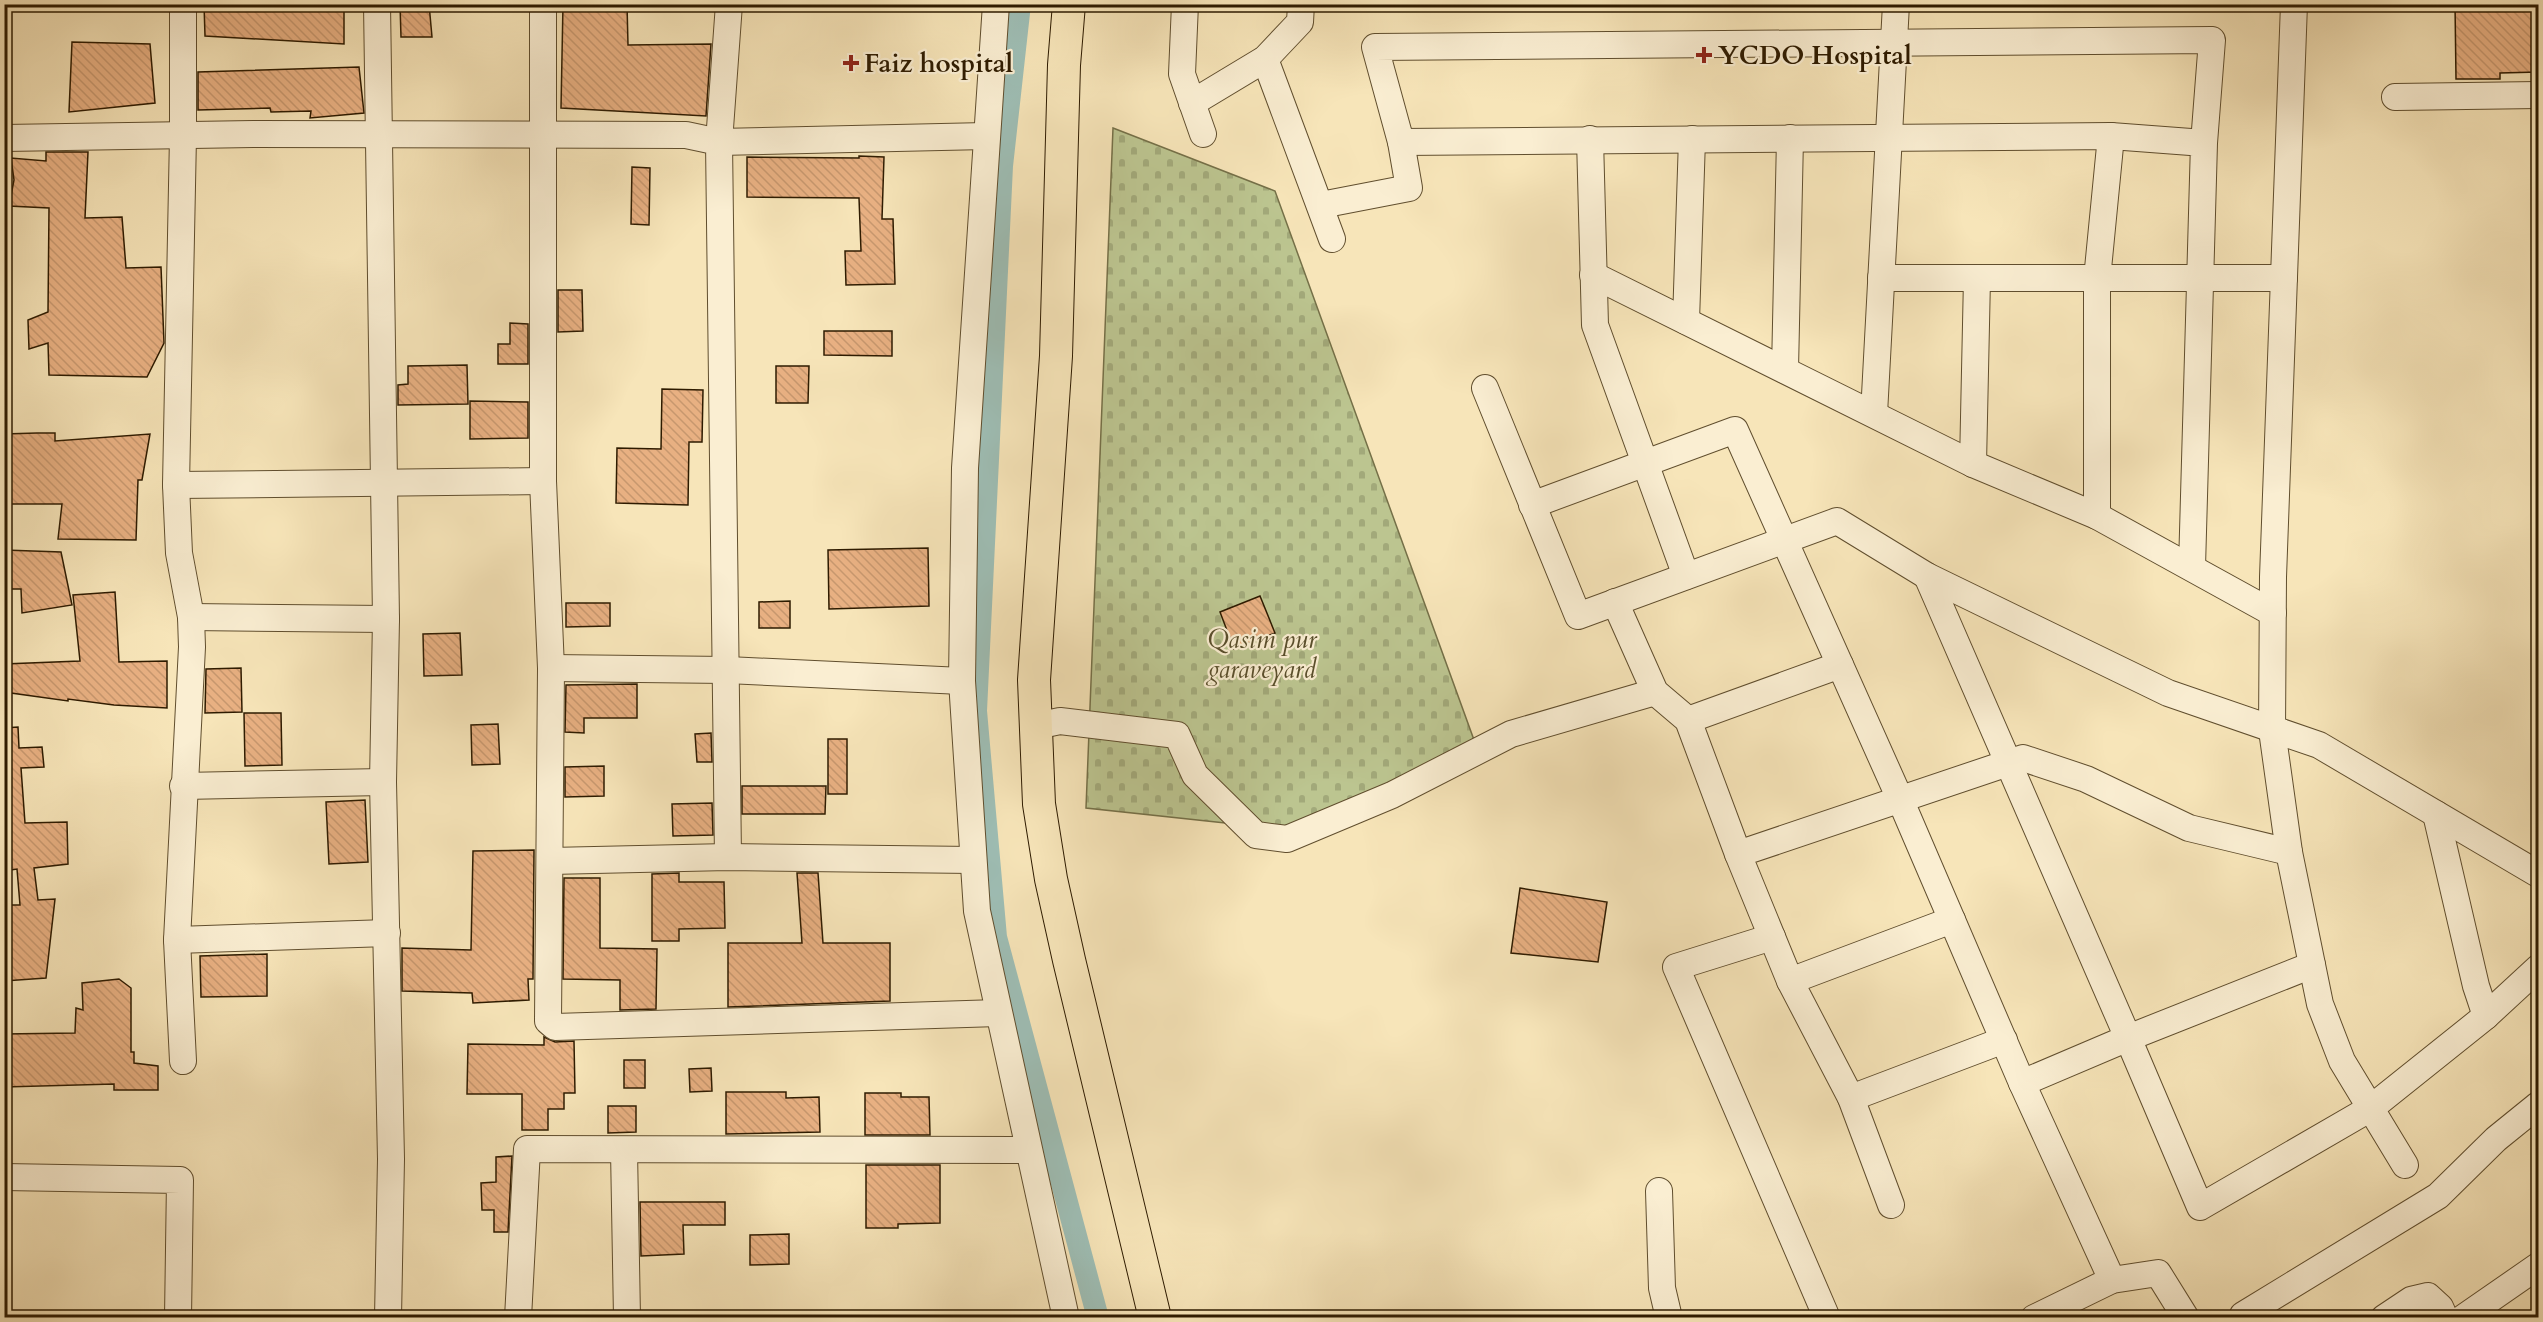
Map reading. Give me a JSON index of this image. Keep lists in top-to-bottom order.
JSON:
{
  "parks": ["Qasim pur garaveyard"],
  "places": {
    "health": ["YCDO Hospital", "Faiz hospital"]
  }
}
